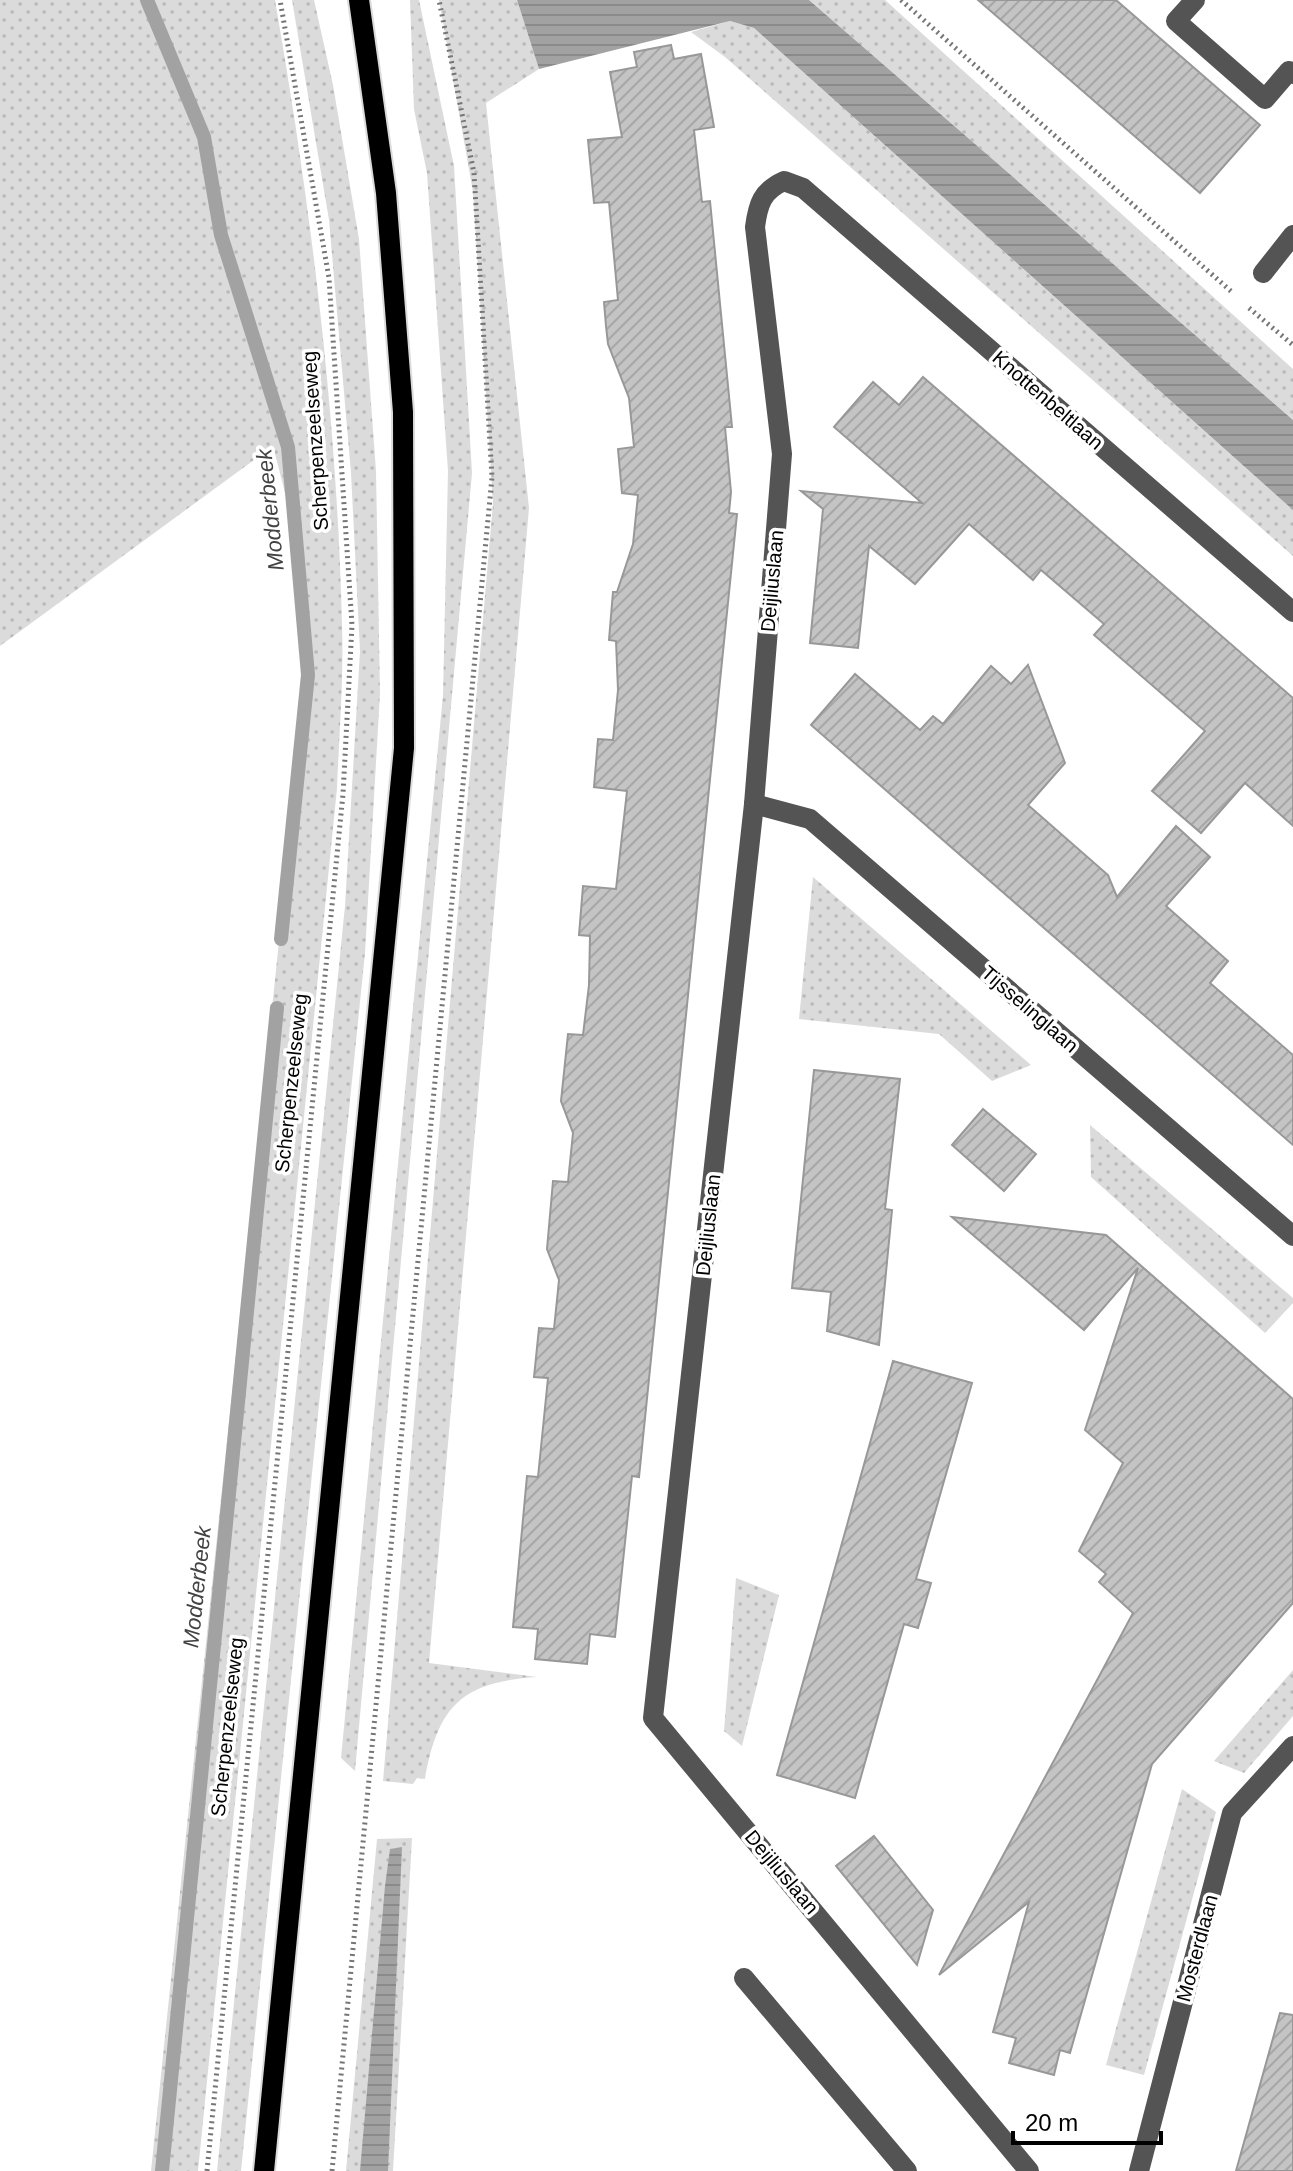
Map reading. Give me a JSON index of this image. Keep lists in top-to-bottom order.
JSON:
{
  "streets": {
    "street": [
      "Knottenbeltlaan",
      "Deijliuslaan",
      "Tijsselinglaan",
      "Mosterdlaan"
    ],
    "path": ["Scherpenzeelseweg"]
  },
  "crossings": [
    ["Knottenbeltlaan", "Deijliuslaan"],
    ["Deijliuslaan", "Tijsselinglaan"]
  ],
  "water": ["Modderbeek"],
  "scale_bar": "20 m"
}
